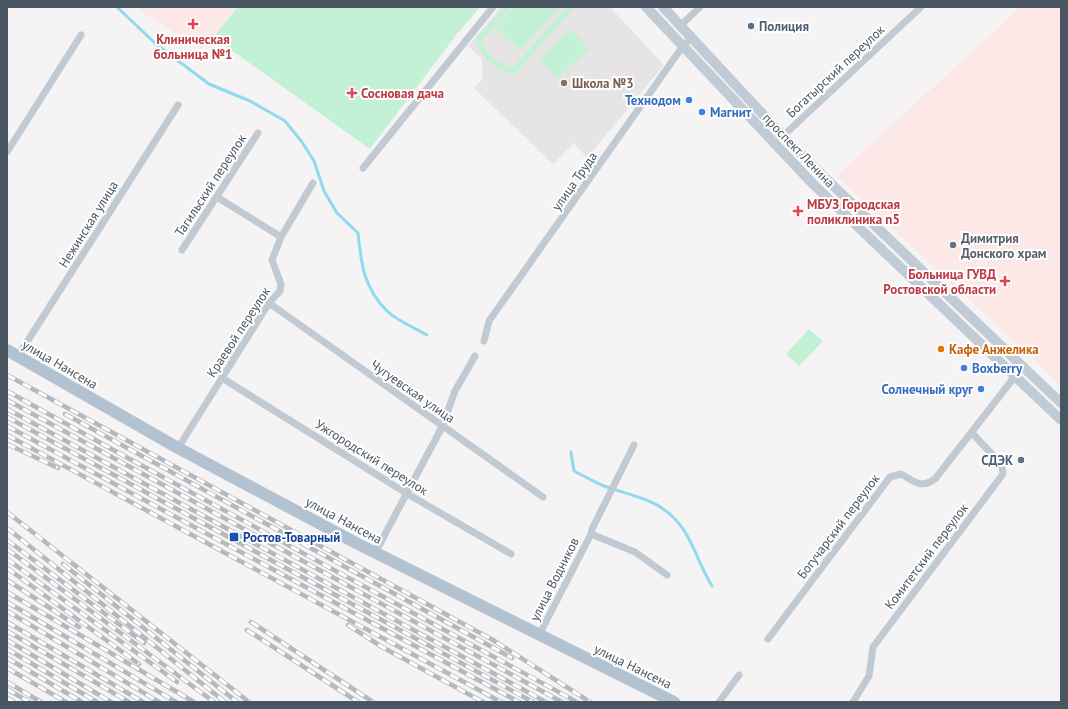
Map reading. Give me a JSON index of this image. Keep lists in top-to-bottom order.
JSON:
{
  "streets": {
    "main road": ["проспект Ленина", "улица Нансена"],
    "street": [
      "Богатырский переулок",
      "улица Труда",
      "Тагильский переулок",
      "Нежинская улица",
      "Краевой переулок",
      "Чугуевская улица",
      "Ужгородский переулок",
      "Богучарский переулок",
      "Комитетский переулок",
      "улица Водников"
    ]
  },
  "crossings": [
    ["Богатырский переулок", "проспект Ленина"],
    ["проспект Ленина", "улица Труда"],
    ["проспект Ленина", "Богучарский переулок"],
    ["Нежинская улица", "улица Нансена"],
    ["Краевой переулок", "улица Нансена"],
    ["Краевой переулок", "Чугуевская улица"],
    ["Краевой переулок", "Ужгородский переулок"],
    ["улица Нансена", "улица Водников"],
    ["Богучарский переулок", "Комитетский переулок"]
  ],
  "places": {
    "health": [
      "Клиническая больница №1",
      "Сосновая дача",
      "МБУЗ Городская поликлиника n5",
      "Больница ГУВД Ростовской области"
    ],
    "other": [
      "Полиция",
      "Школа №3",
      "Технодом",
      "Магнит",
      "Димитрия Донского храм",
      "Кафе Анжелика",
      "Boxberry",
      "Солнечный круг",
      "СДЭК"
    ],
    "transit": ["Ростов-Товарный"]
  }
}
